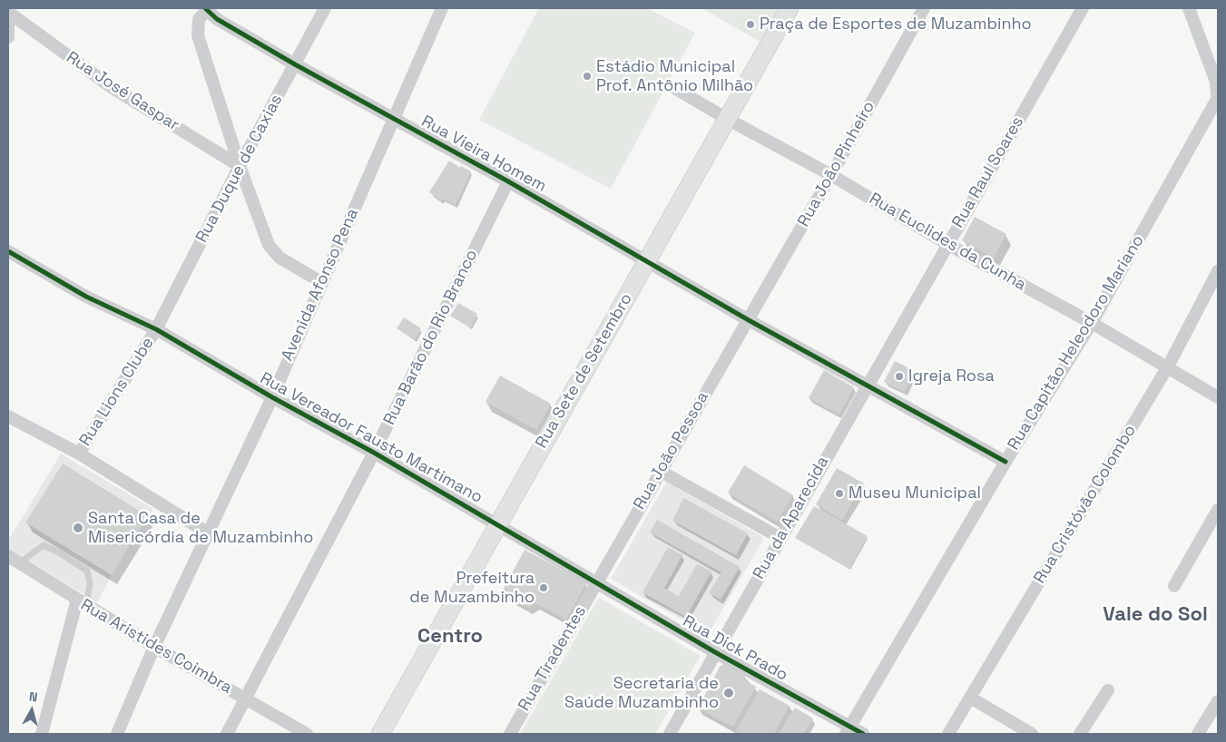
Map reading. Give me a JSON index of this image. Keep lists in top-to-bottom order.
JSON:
{
  "streets": {
    "main road": ["Rua Sete de Setembro"],
    "street": [
      "Rua José Gaspar",
      "Rua Vieira Homem",
      "Rua João Pinheiro",
      "Rua Duque de Caxias",
      "Rua Raul Soares",
      "Rua Euclides da Cunha",
      "Avenida Afonso Pena",
      "Rua Barão do Rio Branco",
      "Rua Capitão Heleodoro Mariano",
      "Rua Lions Clube",
      "Rua Vereador Fausto Martimano",
      "Rua João Pessoa",
      "Rua Cristóvão Colombo",
      "Rua da Aparecida",
      "Rua Aristides Coimbra",
      "Rua Dick Prado",
      "Rua Tiradentes"
    ]
  },
  "crossings": [
    ["Rua José Gaspar", "Rua Duque de Caxias"],
    ["Rua Vieira Homem", "Rua João Pinheiro"],
    ["Rua Vieira Homem", "Rua Duque de Caxias"],
    ["Rua Vieira Homem", "Rua Raul Soares"],
    ["Rua Vieira Homem", "Avenida Afonso Pena"],
    ["Rua Vieira Homem", "Rua Barão do Rio Branco"],
    ["Rua Vieira Homem", "Rua Capitão Heleodoro Mariano"],
    ["Rua Vieira Homem", "Rua Sete de Setembro"],
    ["Rua Vieira Homem", "Rua João Pessoa"],
    ["Rua Vieira Homem", "Rua da Aparecida"],
    ["Rua João Pinheiro", "Rua Euclides da Cunha"],
    ["Rua João Pinheiro", "Rua João Pessoa"],
    ["Rua Duque de Caxias", "Rua Lions Clube"],
    ["Rua Duque de Caxias", "Rua Vereador Fausto Martimano"],
    ["Rua Raul Soares", "Rua Euclides da Cunha"],
    ["Rua Raul Soares", "Rua da Aparecida"],
    ["Rua Euclides da Cunha", "Rua Capitão Heleodoro Mariano"],
    ["Rua Euclides da Cunha", "Rua Sete de Setembro"],
    ["Rua Euclides da Cunha", "Rua Cristóvão Colombo"],
    ["Avenida Afonso Pena", "Rua Vereador Fausto Martimano"],
    ["Avenida Afonso Pena", "Rua Aristides Coimbra"],
    ["Rua Barão do Rio Branco", "Rua Vereador Fausto Martimano"],
    ["Rua Barão do Rio Branco", "Rua Aristides Coimbra"],
    ["Rua Capitão Heleodoro Mariano", "Rua Dick Prado"],
    ["Rua Sete de Setembro", "Rua Vereador Fausto Martimano"],
    ["Rua Lions Clube", "Rua Vereador Fausto Martimano"],
    ["Rua Vereador Fausto Martimano", "Rua João Pessoa"],
    ["Rua Vereador Fausto Martimano", "Rua Dick Prado"],
    ["Rua Vereador Fausto Martimano", "Rua Tiradentes"],
    ["Rua João Pessoa", "Rua Dick Prado"],
    ["Rua João Pessoa", "Rua Tiradentes"],
    ["Rua da Aparecida", "Rua Dick Prado"],
    ["Rua Dick Prado", "Rua Tiradentes"]
  ],
  "districts": ["Vale do Sol", "Centro"],
  "places": [
    "Praça de Esportes de Muzambinho",
    "Estádio Municipal Prof. Antônio Milhão",
    "Igreja Rosa",
    "Museu Municipal",
    "Santa Casa de Misericórdia de Muzambinho",
    "Prefeitura de Muzambinho",
    "Secretaria de Saúde Muzambinho"
  ],
  "north": "top"
}
